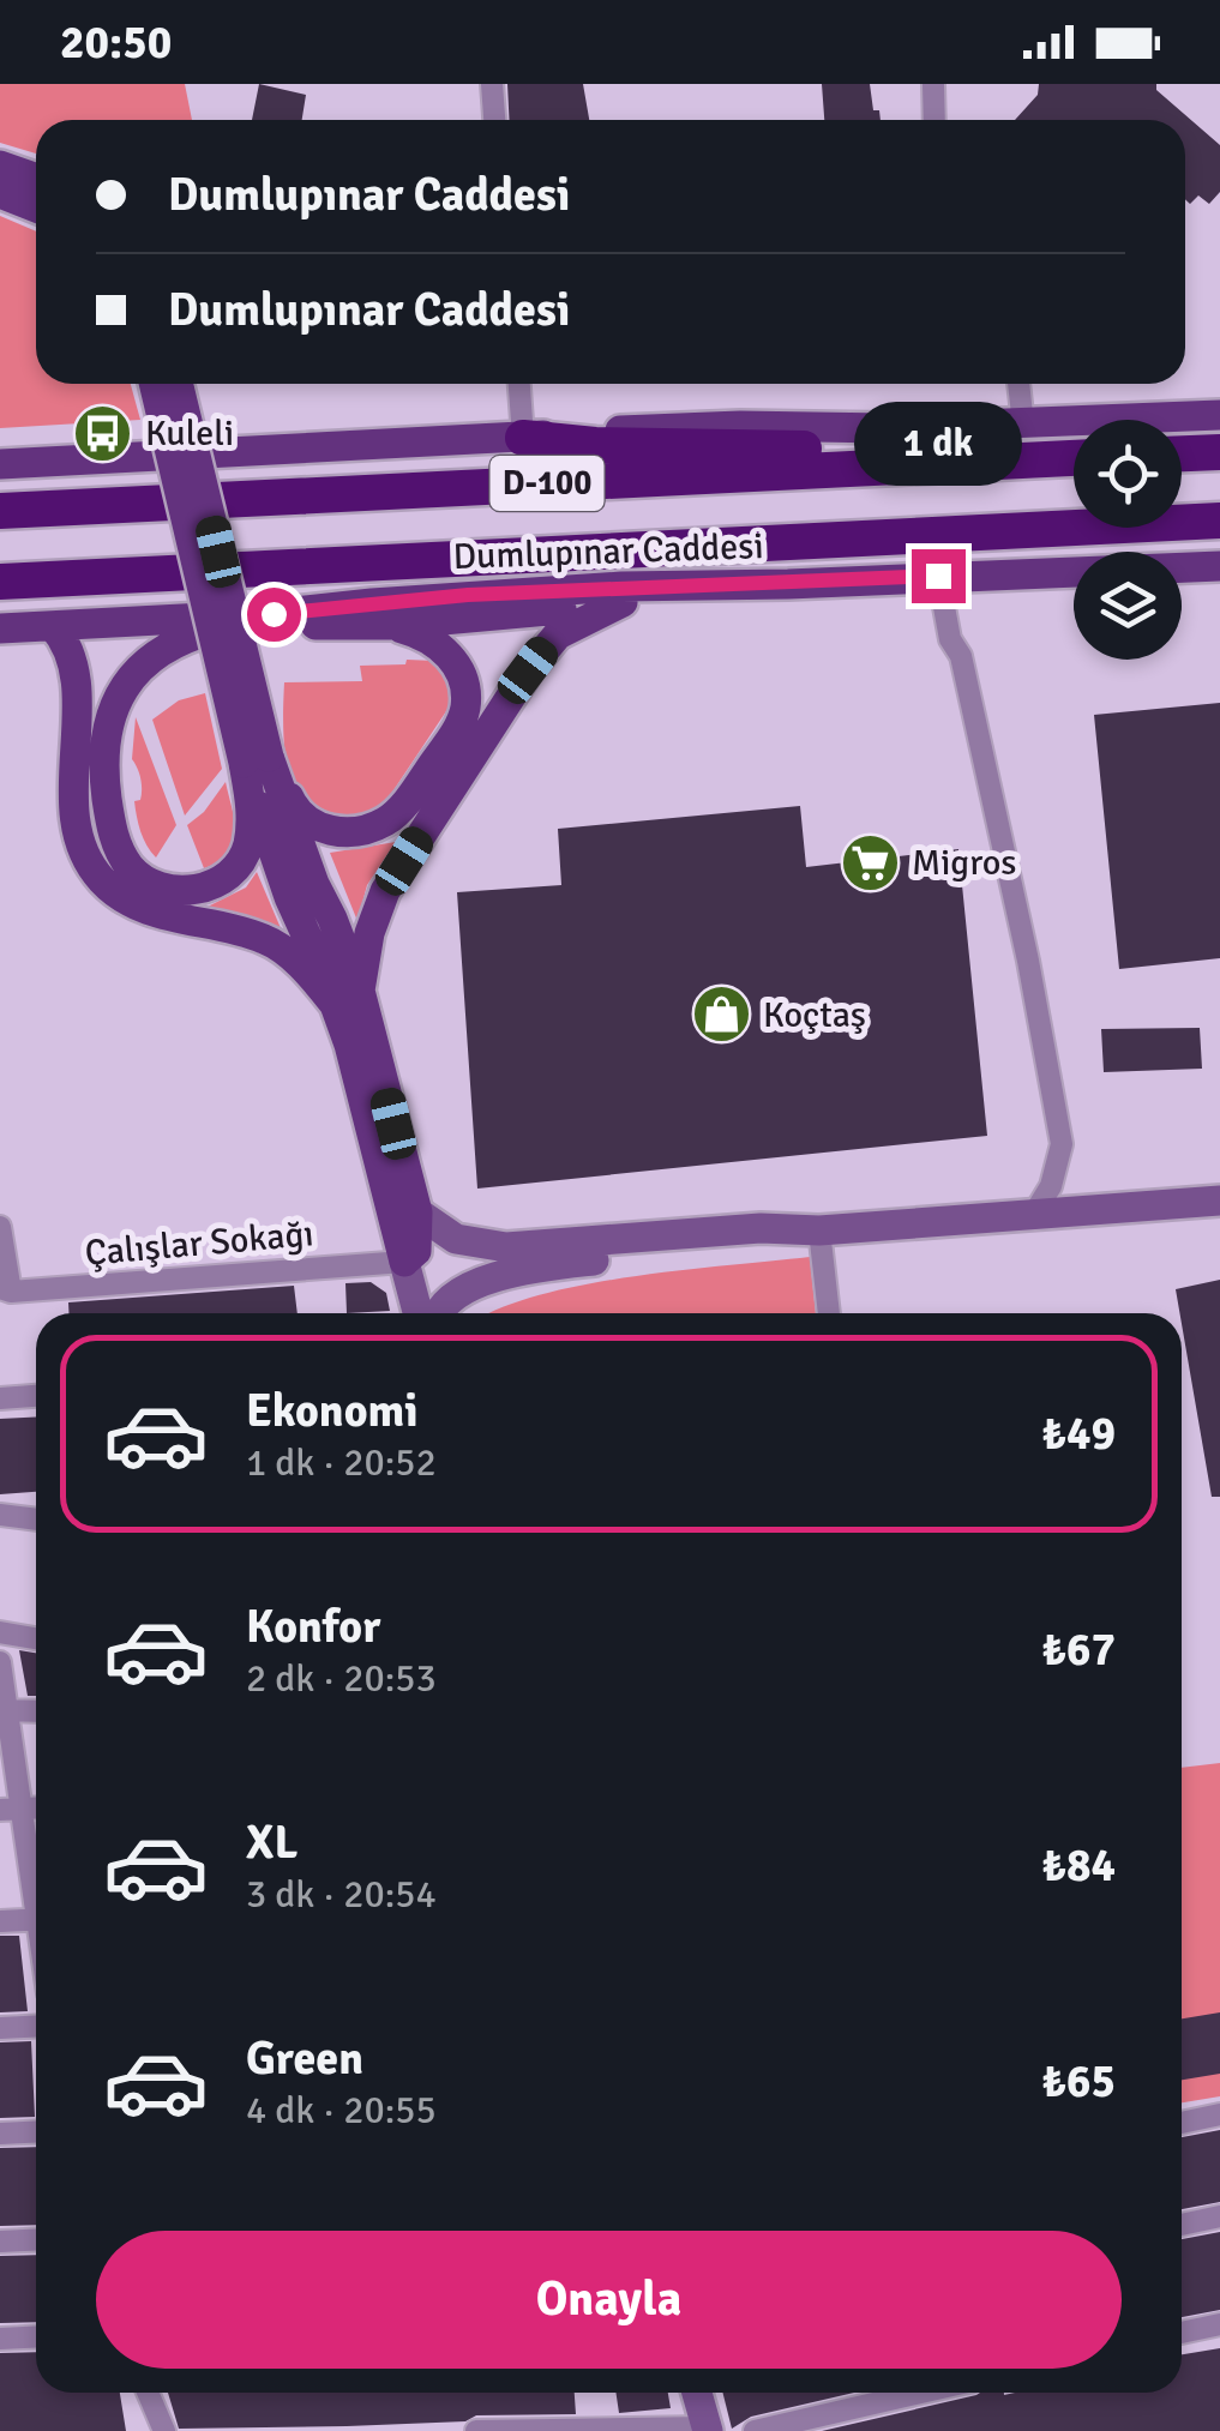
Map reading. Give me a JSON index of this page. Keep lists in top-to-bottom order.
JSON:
{
  "streets": {
    "highway": ["D-100"],
    "main road": ["Dumlupınar Caddesi"],
    "street": ["Çalışlar Sokağı"]
  },
  "places": {
    "bus stop": ["Kuleli"],
    "supermarket": ["Migros"],
    "shop": ["Koçtaş"]
  },
  "page": {
    "status": "20:50",
    "banner": ["Dumlupınar Caddesi", "Dumlupınar Caddesi"],
    "bubble": "1 dk",
    "list": [
      {
        "name": "Ekonomi",
        "note": "1 dk · 20:52",
        "value": "₺49"
      },
      {
        "name": "Konfor",
        "note": "2 dk · 20:53",
        "value": "₺67"
      },
      {
        "name": "XL",
        "note": "3 dk · 20:54",
        "value": "₺84"
      },
      {
        "name": "Green",
        "note": "4 dk · 20:55",
        "value": "₺65"
      }
    ],
    "buttons": "Onayla"
  }
}
